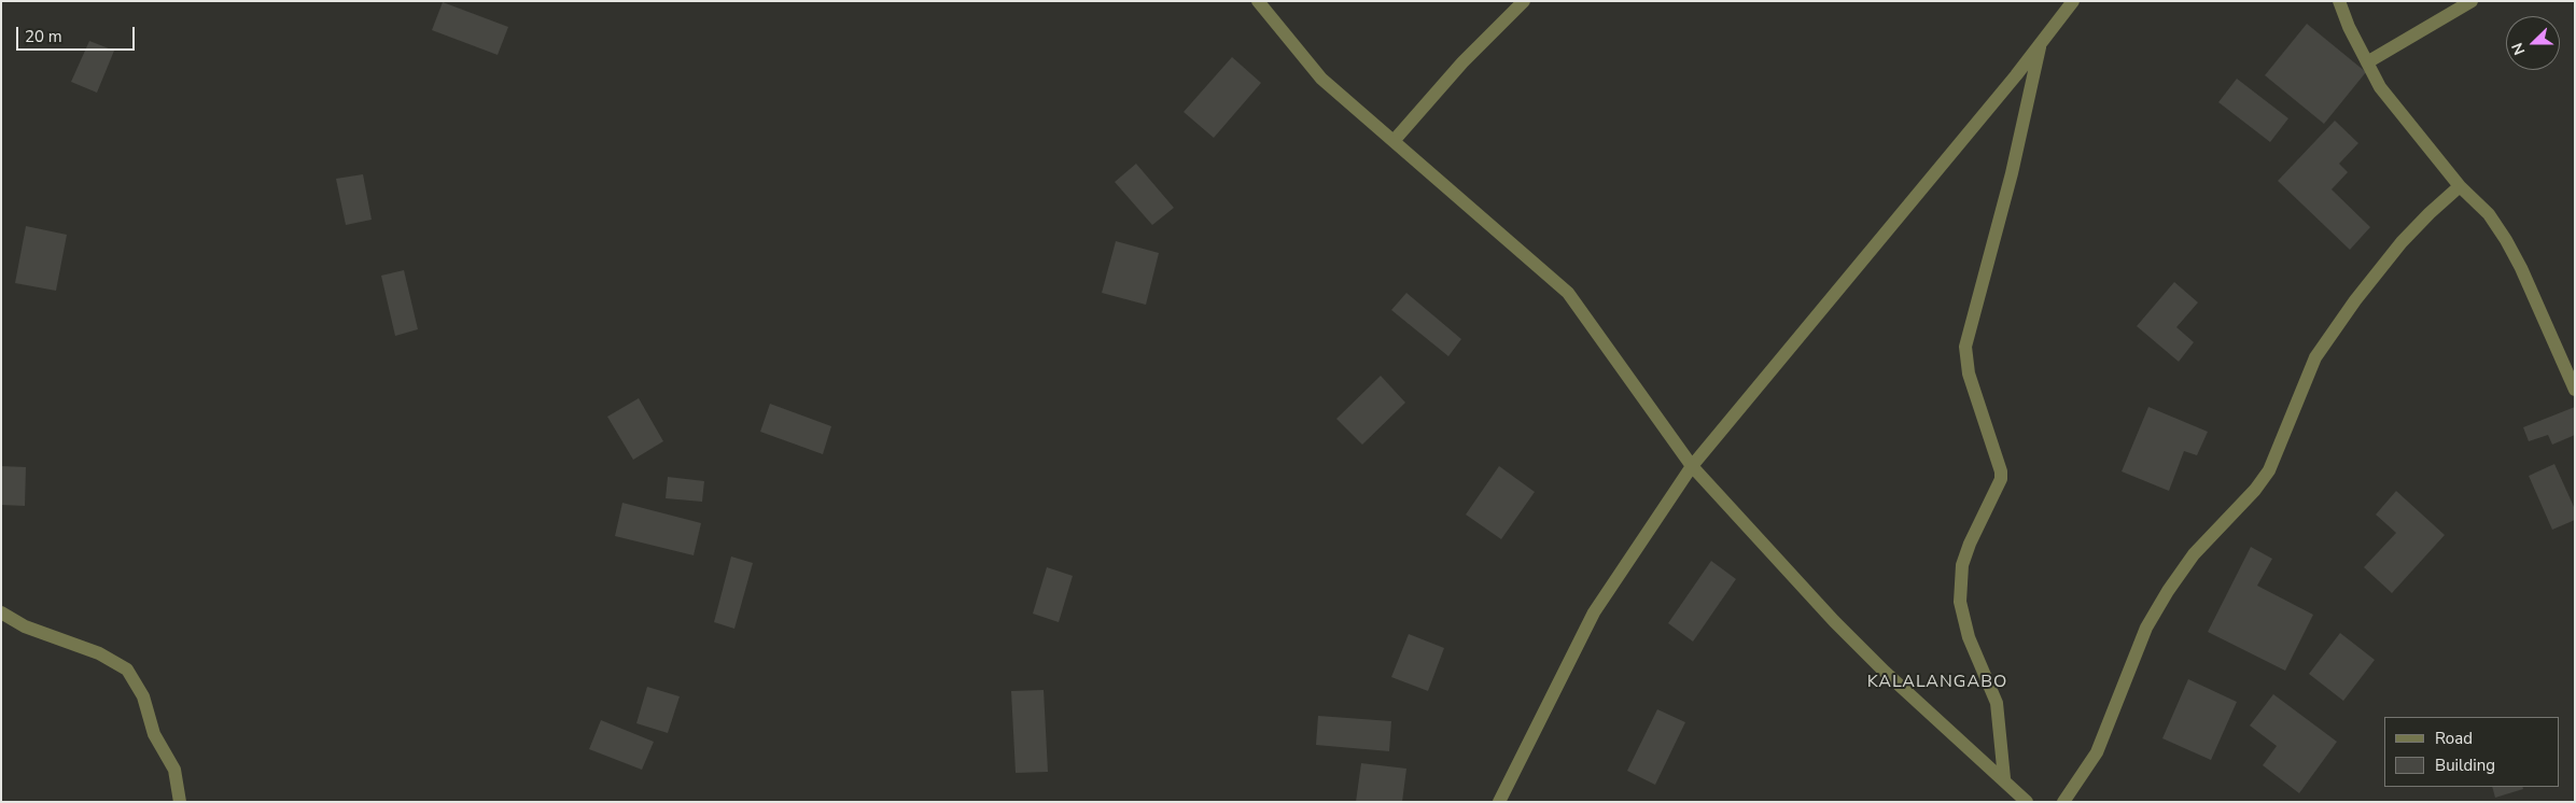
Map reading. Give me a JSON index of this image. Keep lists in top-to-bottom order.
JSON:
{
  "districts": ["KALALANGABO"],
  "legend": ["Road", "Building"],
  "scale_bar": "20 m",
  "north": "left"
}
